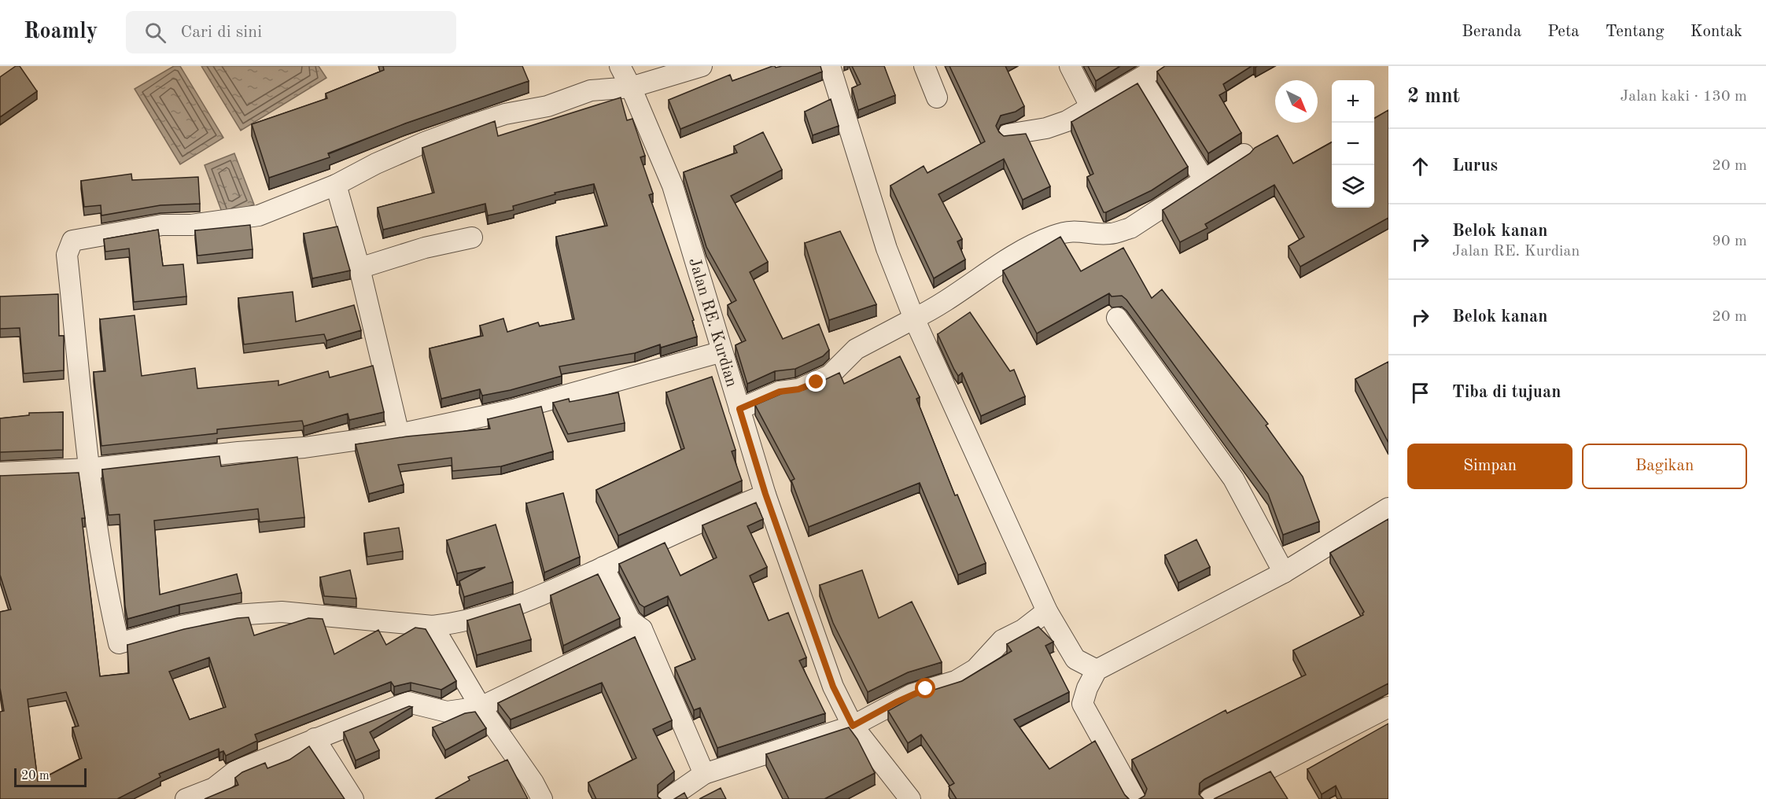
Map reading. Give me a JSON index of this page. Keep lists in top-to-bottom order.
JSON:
{
  "streets": {
    "street": ["Jalan RE. Kurdian"]
  },
  "scale_bar": "20 m",
  "north": "bottom right",
  "page": {
    "header": "Roamly",
    "search": "Cari di sini",
    "nav": [
      "Beranda",
      "Peta",
      "Tentang",
      "Kontak"
    ],
    "heading": ["2 mnt", "Jalan kaki · 130 m"],
    "map_buttons": ["+", "−"],
    "list": [
      ["Lurus", "20 m"],
      ["Belok kanan", "Jalan RE. Kurdian", "90 m"],
      ["Belok kanan", "20 m"],
      "Tiba di tujuan"
    ],
    "buttons": ["Simpan", "Bagikan"],
    "scale": "20 m"
  }
}
